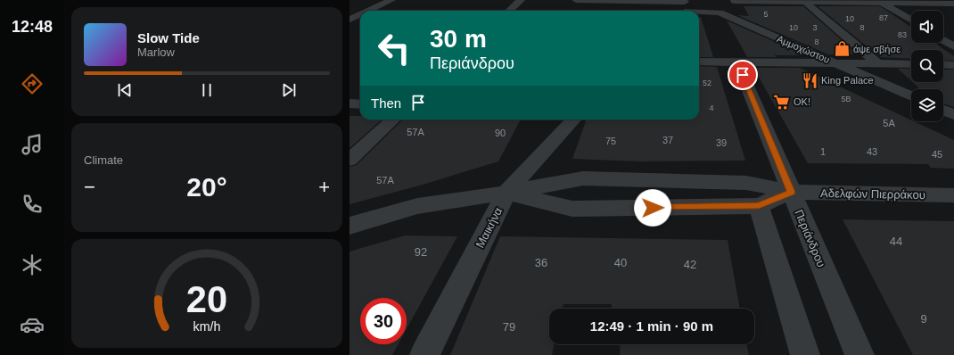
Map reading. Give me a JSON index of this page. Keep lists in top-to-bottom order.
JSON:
{
  "streets": {
    "street": [
      "Αμμοχώστου",
      "Αδελφών Πιερράκου",
      "Μαικήνα",
      "Περιάνδρου"
    ]
  },
  "crossings": [
    ["Αδελφών Πιερράκου", "Μαικήνα"],
    ["Αδελφών Πιερράκου", "Περιάνδρου"]
  ],
  "places": {
    "shop": ["άψε σβήσε"],
    "restaurant": ["King Palace"],
    "supermarket": ["ΟΚ!"]
  },
  "house_numbers": [
    "5",
    "87",
    "10",
    "10",
    "3",
    "8",
    "83",
    "8",
    "52",
    "5Β",
    "4",
    "5Α",
    "57Α",
    "90",
    "37",
    "75",
    "39",
    "1",
    "43",
    "45",
    "57A",
    "44",
    "92",
    "36",
    "40",
    "42",
    "9",
    "79"
  ],
  "page": {
    "tabs": "12:48",
    "turn": ["30 m", "Περιάνδρου"],
    "song": ["Slow Tide", "Marlow"],
    "then": "Then",
    "tile": "Climate",
    "heat": ["−", "20°", "+"],
    "limit": "30",
    "trip": "12:49 · 1 min · 90 m",
    "gauge": ["20", "km/h"]
  }
}
